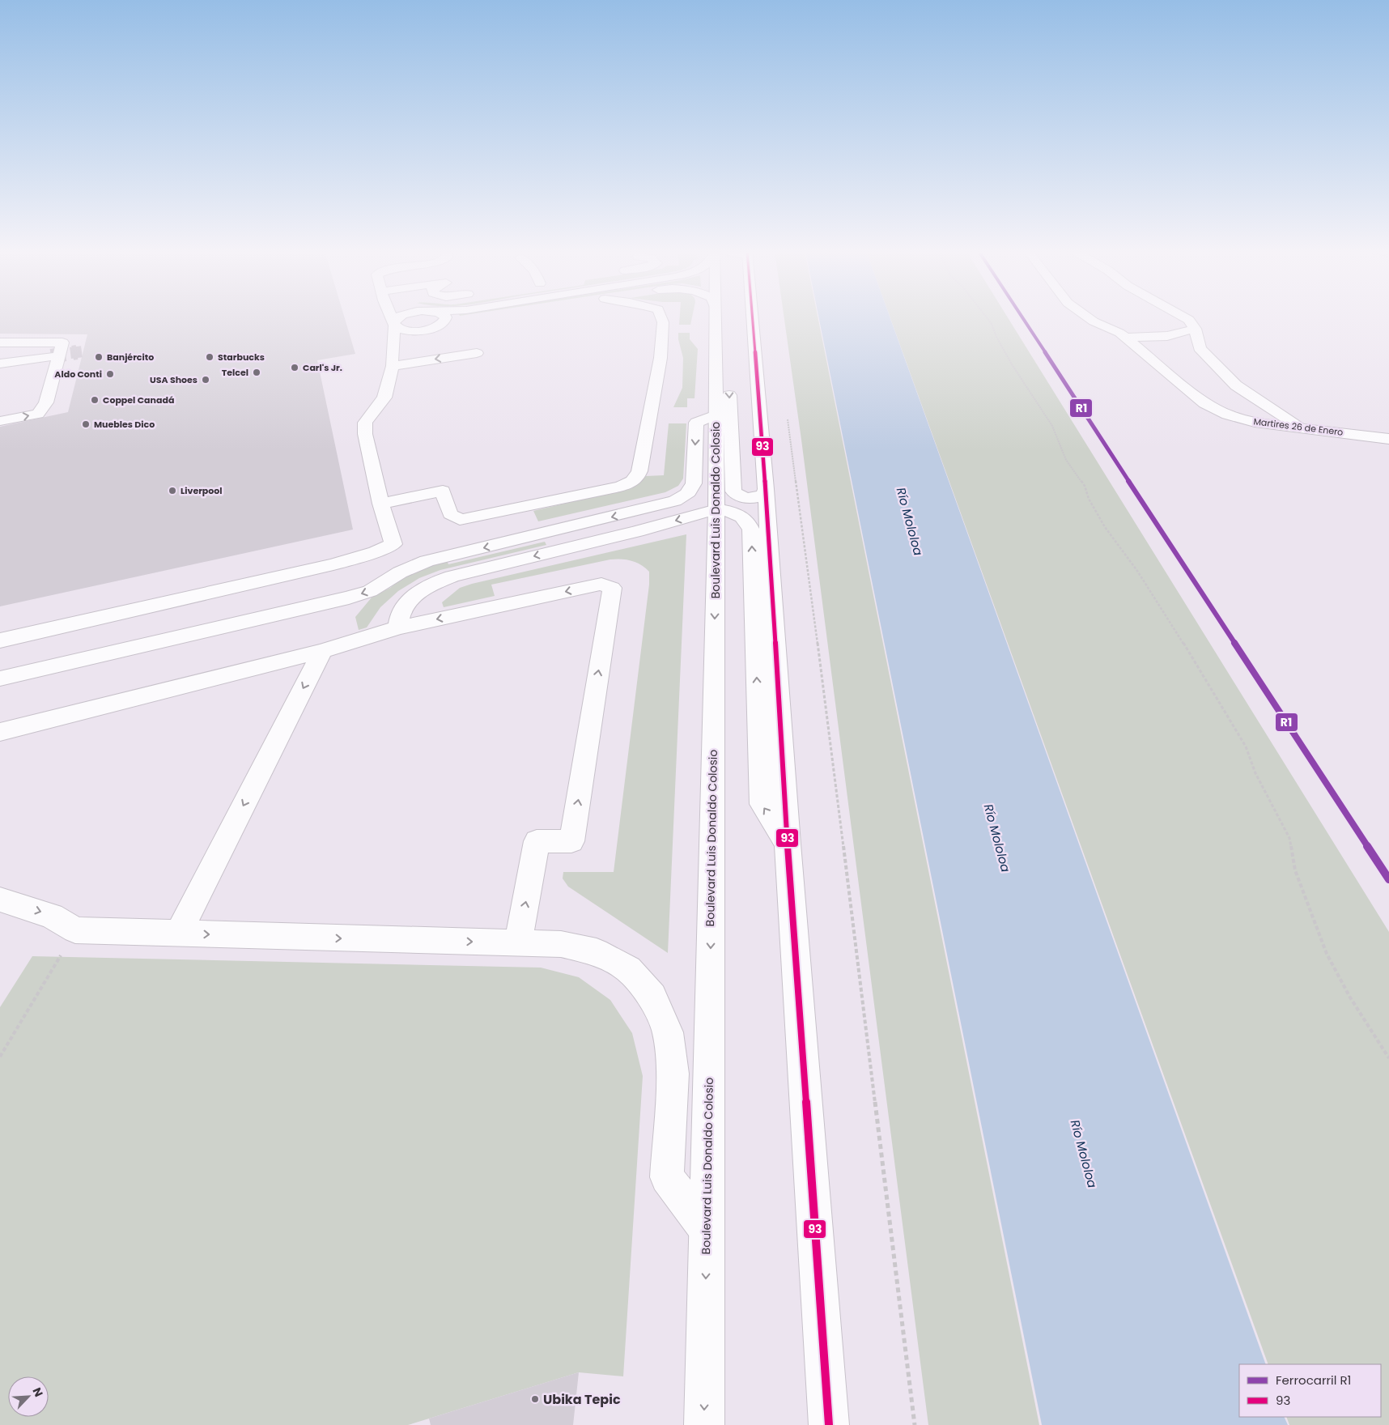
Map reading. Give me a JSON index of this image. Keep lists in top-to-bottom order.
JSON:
{
  "streets": {
    "main road": ["Martires 26 de Enero", "Boulevard Luis Donaldo Colosio"]
  },
  "water": ["Río Mololoa"],
  "places": [
    "Banjército",
    "Starbucks",
    "Carl's Jr.",
    "Telcel",
    "Aldo Conti",
    "USA Shoes",
    "Coppel Canadá",
    "Muebles Dico",
    "Liverpool",
    "Ubika Tepic"
  ],
  "lines": ["rail line R1", "transit line 93"],
  "legend": ["Ferrocarril R1", "93"],
  "north": "top right"
}
